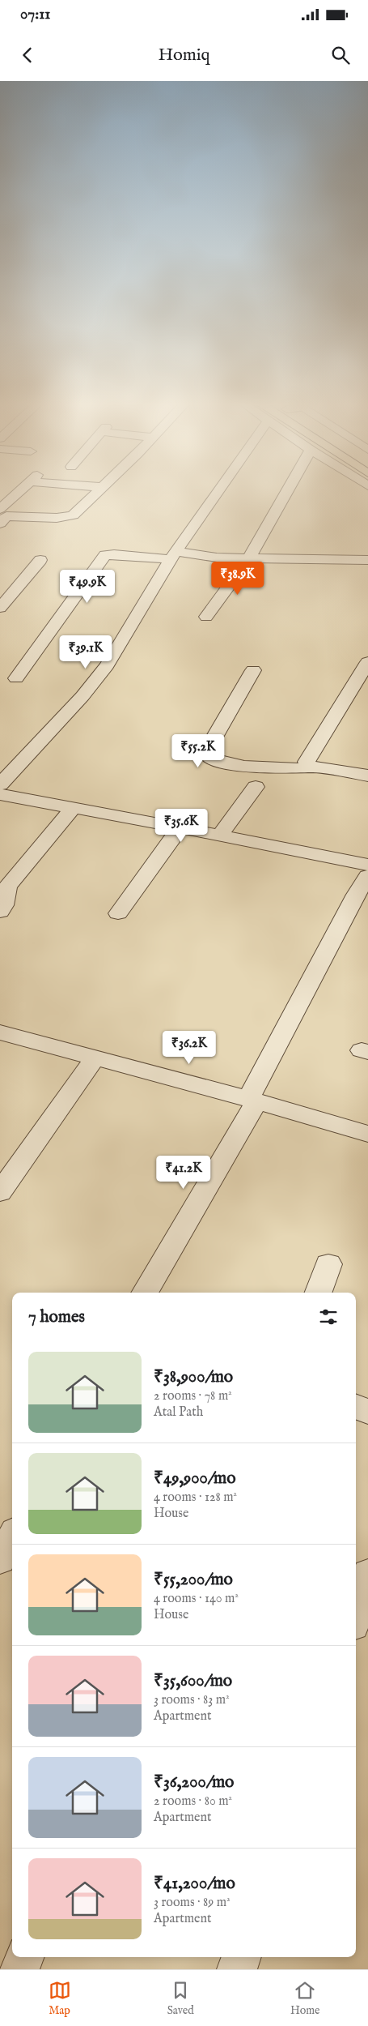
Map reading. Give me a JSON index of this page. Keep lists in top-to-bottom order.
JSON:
{
  "page": {
    "status": "07:11",
    "header": "Homiq",
    "price": [
      "₹38.9K",
      "₹49.9K",
      "₹39.1K",
      "₹55.2K",
      "₹35.6K",
      "₹36.2K",
      "₹41.2K"
    ],
    "heading": "7 homes",
    "list": [
      {
        "name": "₹38,900/mo",
        "note": "2 rooms · 78 m² · Atal Path"
      },
      {
        "name": "₹49,900/mo",
        "note": "4 rooms · 128 m² · House"
      },
      {
        "name": "₹55,200/mo",
        "note": "4 rooms · 140 m² · House"
      },
      {
        "name": "₹35,600/mo",
        "note": "3 rooms · 83 m² · Apartment"
      },
      {
        "name": "₹36,200/mo",
        "note": "2 rooms · 80 m² · Apartment"
      },
      {
        "name": "₹41,200/mo",
        "note": "3 rooms · 89 m² · Apartment"
      }
    ],
    "tabs": ["Map", "Saved", "Home"]
  }
}
